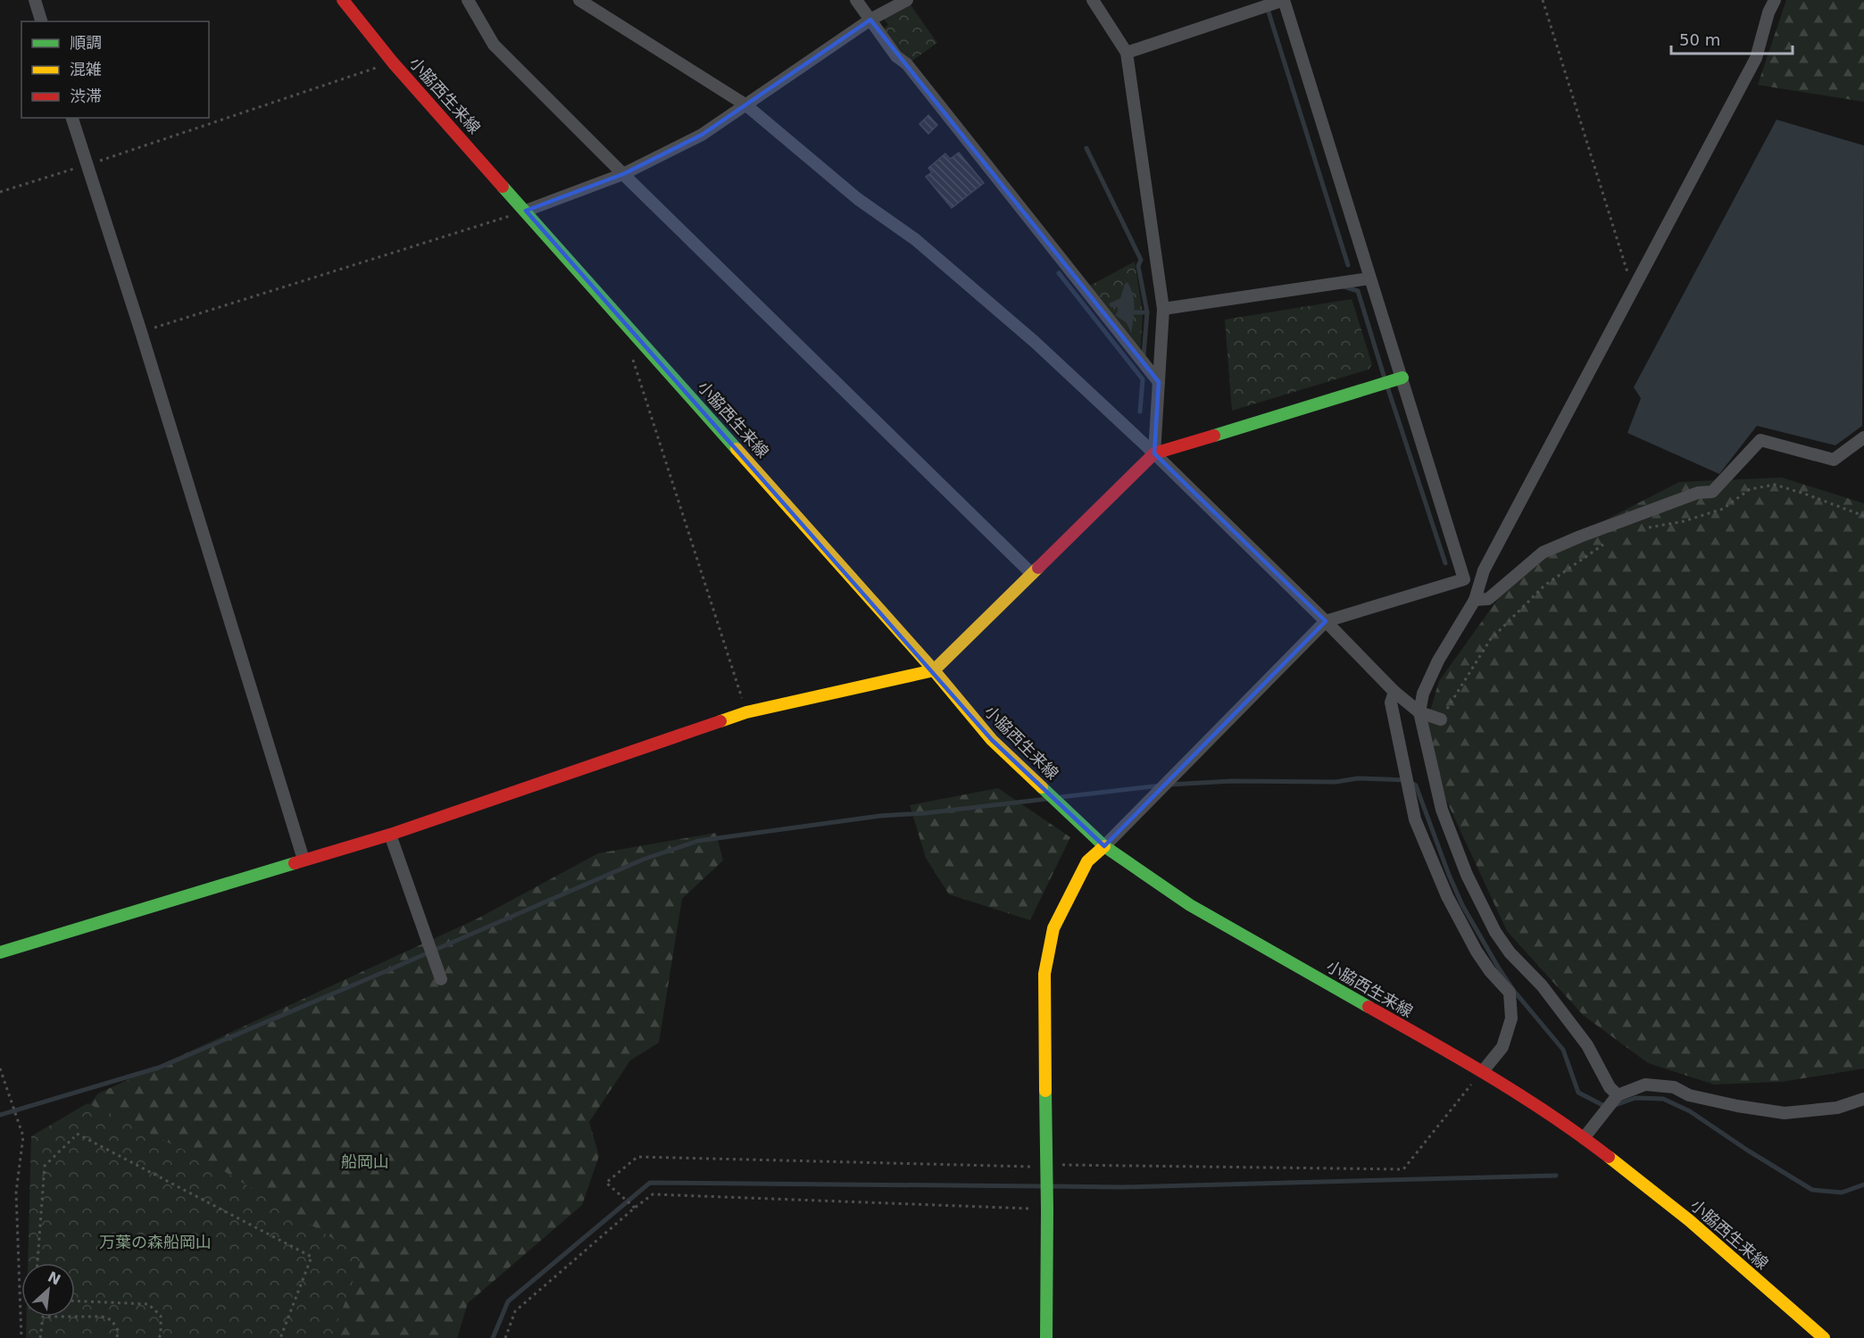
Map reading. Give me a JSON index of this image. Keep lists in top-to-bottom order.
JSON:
{
  "streets": {
    "street": ["小脇西生来線"]
  },
  "parks": ["船岡山", "万葉の森船岡山"],
  "legend": ["順調", "混雑", "渋滞"],
  "scale_bar": "50 m",
  "north": "top right"
}
